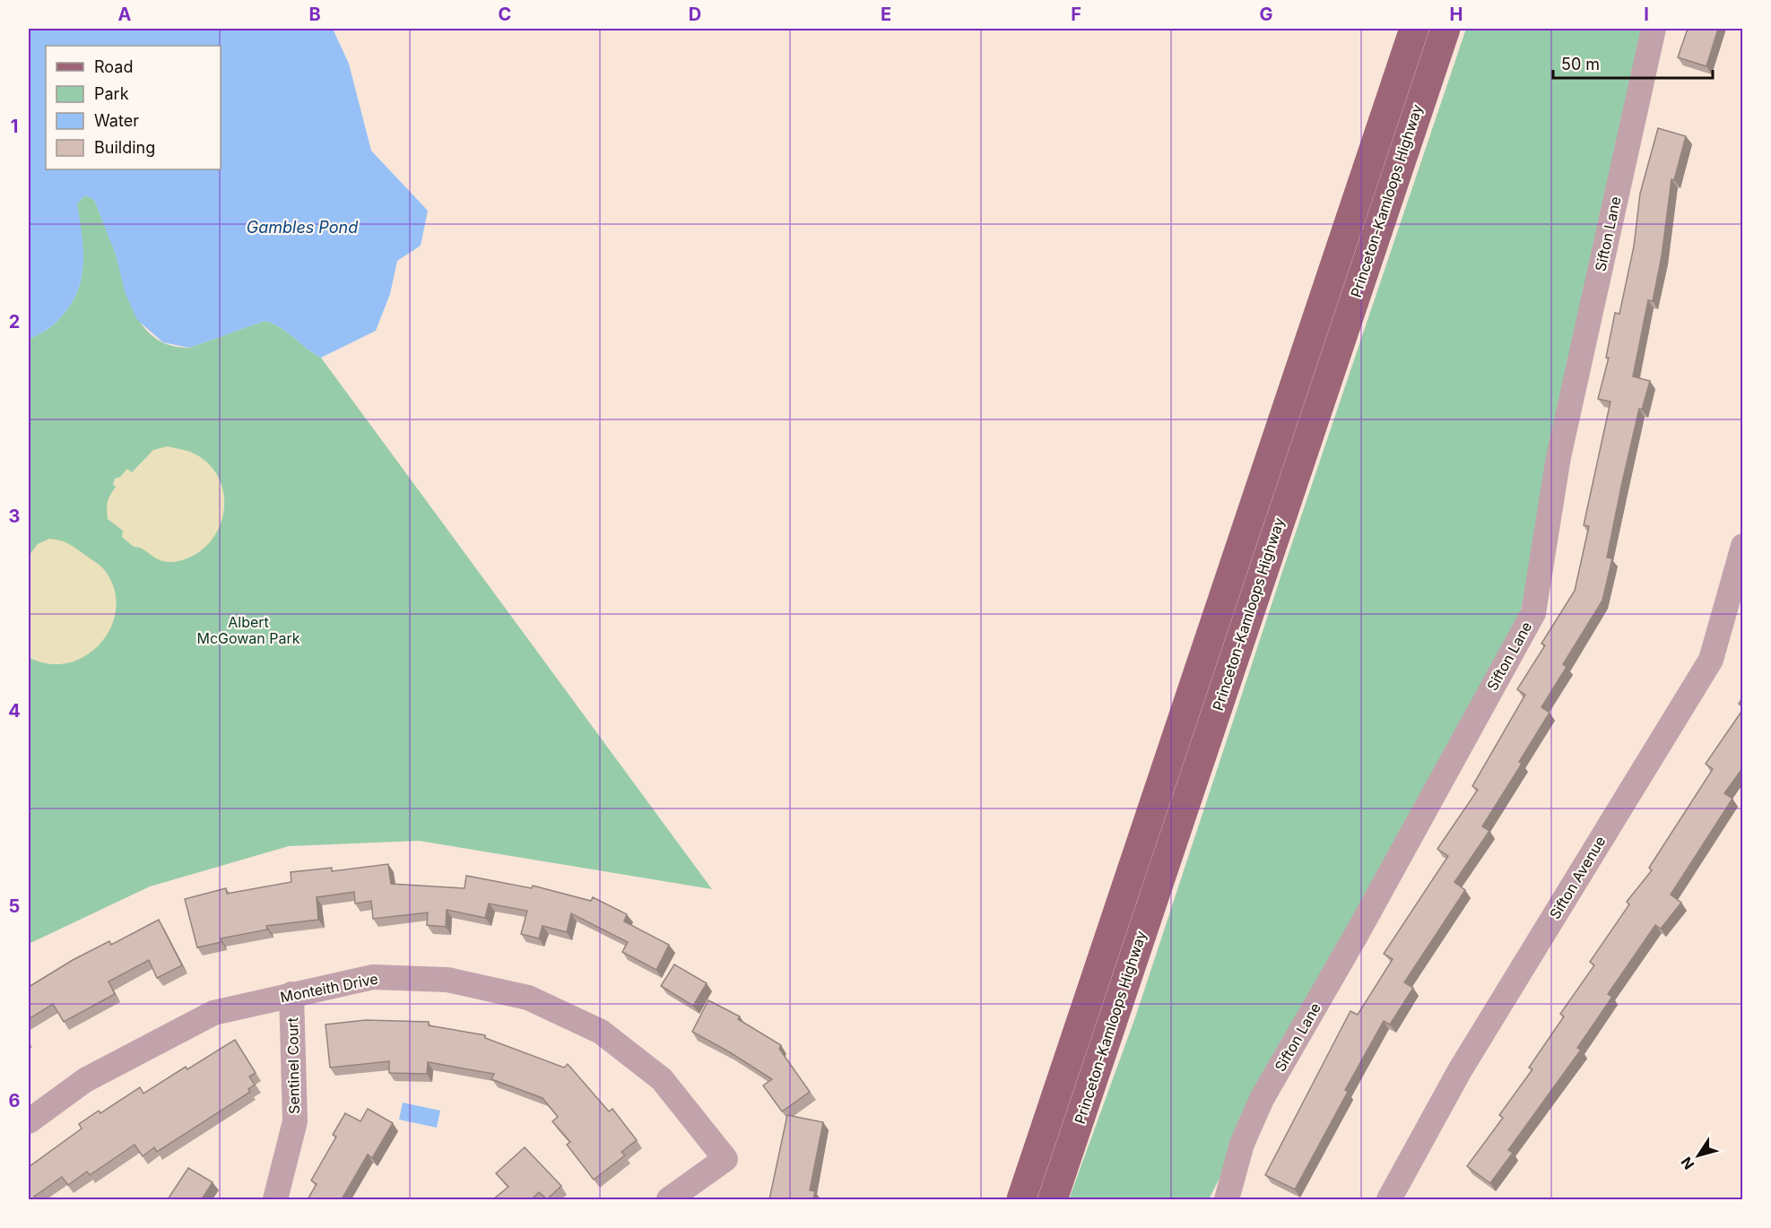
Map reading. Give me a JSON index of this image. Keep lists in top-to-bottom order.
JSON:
{
  "streets": {
    "main road": ["Princeton-Kamloops Highway"],
    "street": [
      "Sifton Lane",
      "Sifton Avenue",
      "Monteith Drive",
      "Sentinel Court"
    ]
  },
  "crossings": [
    ["Monteith Drive", "Sentinel Court"]
  ],
  "water": ["Gambles Pond"],
  "parks": ["Albert McGowan Park"],
  "legend": [
    "Road",
    "Park",
    "Water",
    "Building"
  ],
  "scale_bar": "50 m",
  "north": "bottom left",
  "grid": {
    "columns": [
      "A",
      "B",
      "C",
      "D",
      "E",
      "F",
      "G",
      "H",
      "I"
    ],
    "rows": [
      "1",
      "2",
      "3",
      "4",
      "5",
      "6"
    ]
  }
}
